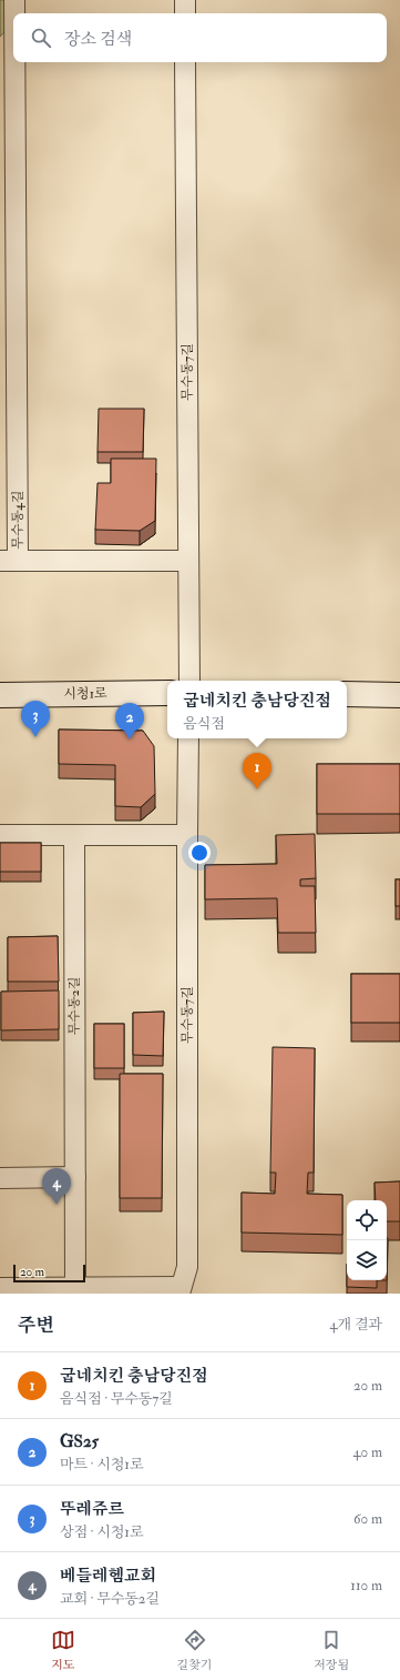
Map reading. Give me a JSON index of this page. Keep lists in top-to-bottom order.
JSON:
{
  "streets": {
    "street": [
      "무수동7길",
      "무수동4길",
      "시청1로",
      "무수동2길"
    ]
  },
  "crossings": [
    ["무수동7길", "무수동4길"]
  ],
  "scale_bar": "20 m",
  "page": {
    "search": "장소 검색",
    "popup": ["굽네치킨 충남당진점", "음식점"],
    "pins": [
      "3",
      "2",
      "1",
      "4"
    ],
    "scale": "20 m",
    "heading": ["주변", "4개 결과"],
    "list": [
      {
        "mark": "1",
        "name": "굽네치킨 충남당진점",
        "note": "음식점 · 무수동7길",
        "value": "20 m"
      },
      {
        "mark": "2",
        "name": "GS25",
        "note": "마트 · 시청1로",
        "value": "40 m"
      },
      {
        "mark": "3",
        "name": "뚜레쥬르",
        "note": "상점 · 시청1로",
        "value": "60 m"
      },
      {
        "mark": "4",
        "name": "베들레헴교회",
        "note": "교회 · 무수동2길",
        "value": "110 m"
      }
    ],
    "nav": ["지도", "길찾기", "저장됨"]
  }
}
